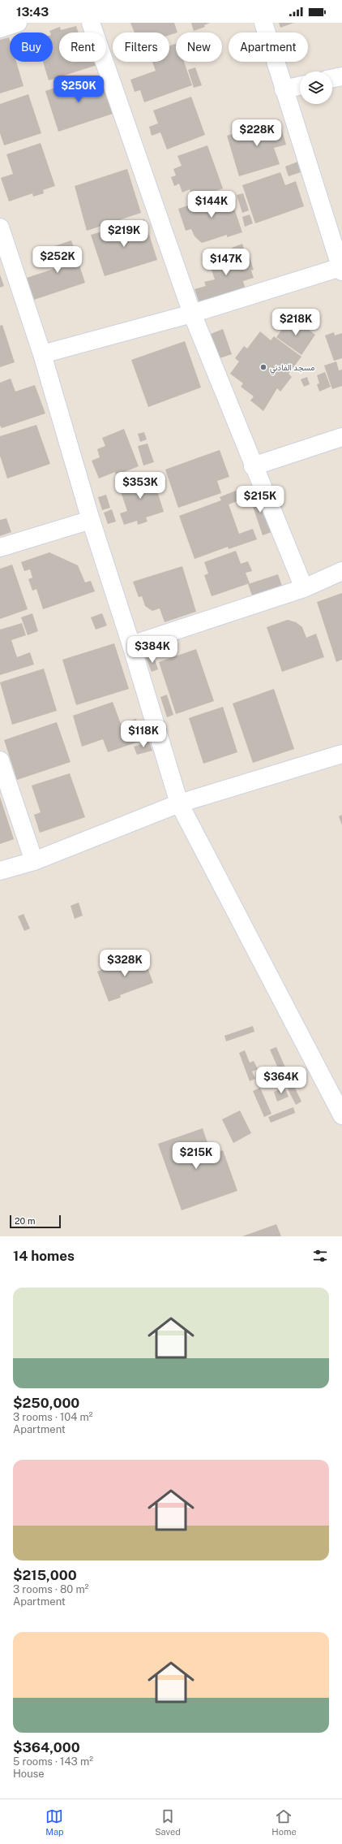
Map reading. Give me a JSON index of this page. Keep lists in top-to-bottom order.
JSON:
{
  "places": ["مسجد الفادني"],
  "scale_bar": "20 m",
  "page": {
    "status": "13:43",
    "chip": [
      "Buy",
      "Rent",
      "Filters",
      "New",
      "Apartment"
    ],
    "price": [
      "$250K",
      "$228K",
      "$144K",
      "$219K",
      "$252K",
      "$147K",
      "$218K",
      "$353K",
      "$215K",
      "$384K",
      "$118K",
      "$328K",
      "$364K",
      "$215K"
    ],
    "scale": "20 m",
    "heading": "14 homes",
    "list": [
      {
        "name": "$250,000",
        "note": "3 rooms · 104 m² · Apartment"
      },
      {
        "name": "$215,000",
        "note": "3 rooms · 80 m² · Apartment"
      },
      {
        "name": "$364,000",
        "note": "5 rooms · 143 m² · House"
      }
    ],
    "tabs": ["Map", "Saved", "Home"]
  }
}
